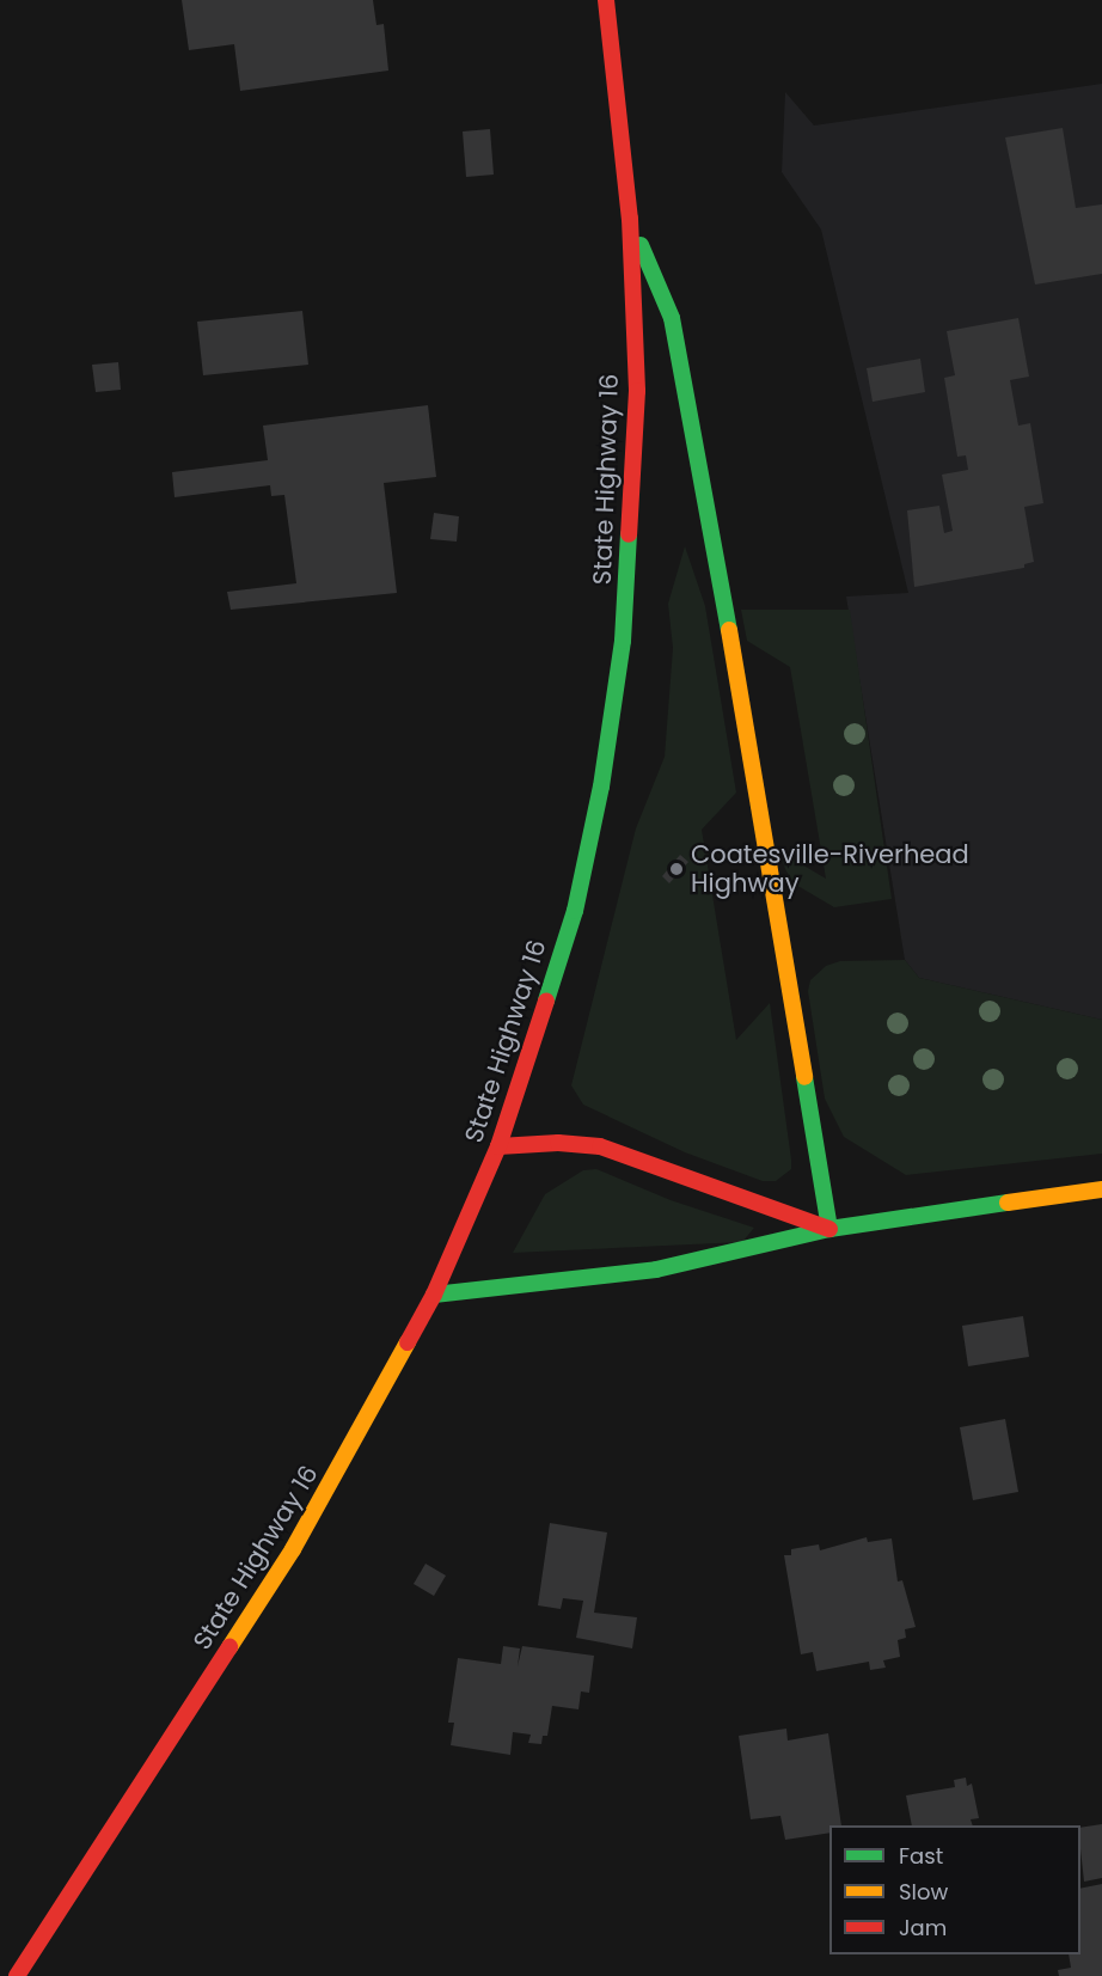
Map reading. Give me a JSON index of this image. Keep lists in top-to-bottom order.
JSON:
{
  "streets": {
    "main road": ["State Highway 16"]
  },
  "places": ["Coatesville-Riverhead Highway"],
  "legend": ["Fast", "Slow", "Jam"]
}
